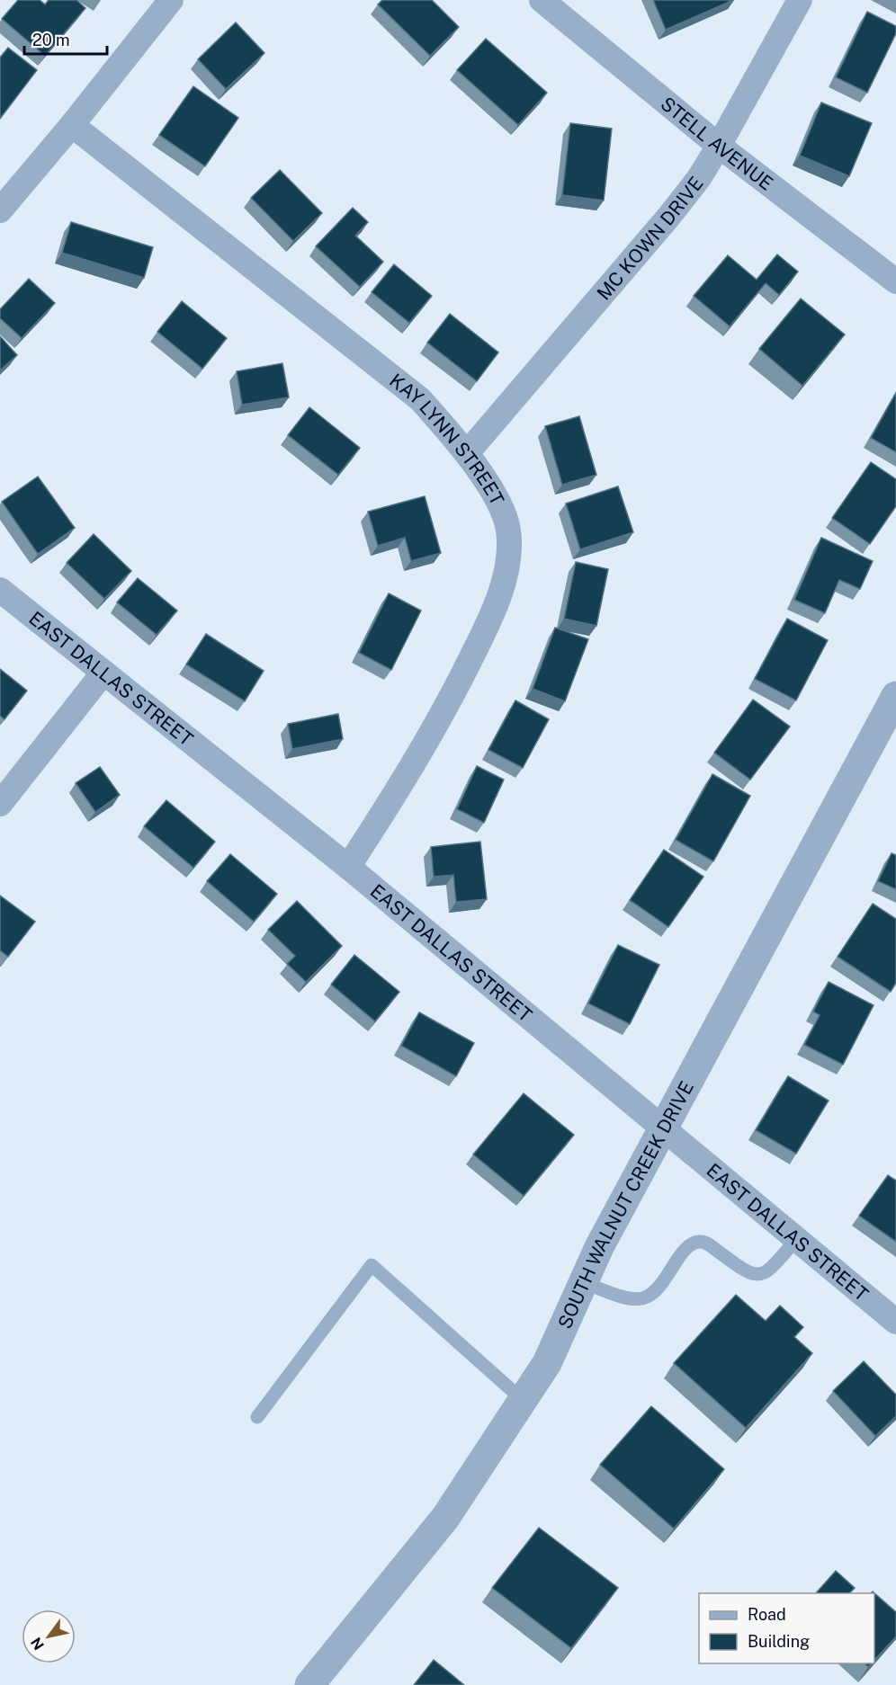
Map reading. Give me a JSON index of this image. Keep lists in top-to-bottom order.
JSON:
{
  "streets": {
    "street": [
      "STELL AVENUE",
      "MC KOWN DRIVE",
      "KAY LYNN STREET",
      "EAST DALLAS STREET",
      "SOUTH WALNUT CREEK DRIVE"
    ]
  },
  "crossings": [
    ["STELL AVENUE", "MC KOWN DRIVE"],
    ["MC KOWN DRIVE", "KAY LYNN STREET"],
    ["KAY LYNN STREET", "EAST DALLAS STREET"],
    ["EAST DALLAS STREET", "SOUTH WALNUT CREEK DRIVE"]
  ],
  "legend": ["Road", "Building"],
  "scale_bar": "20 m",
  "north": "bottom left"
}
